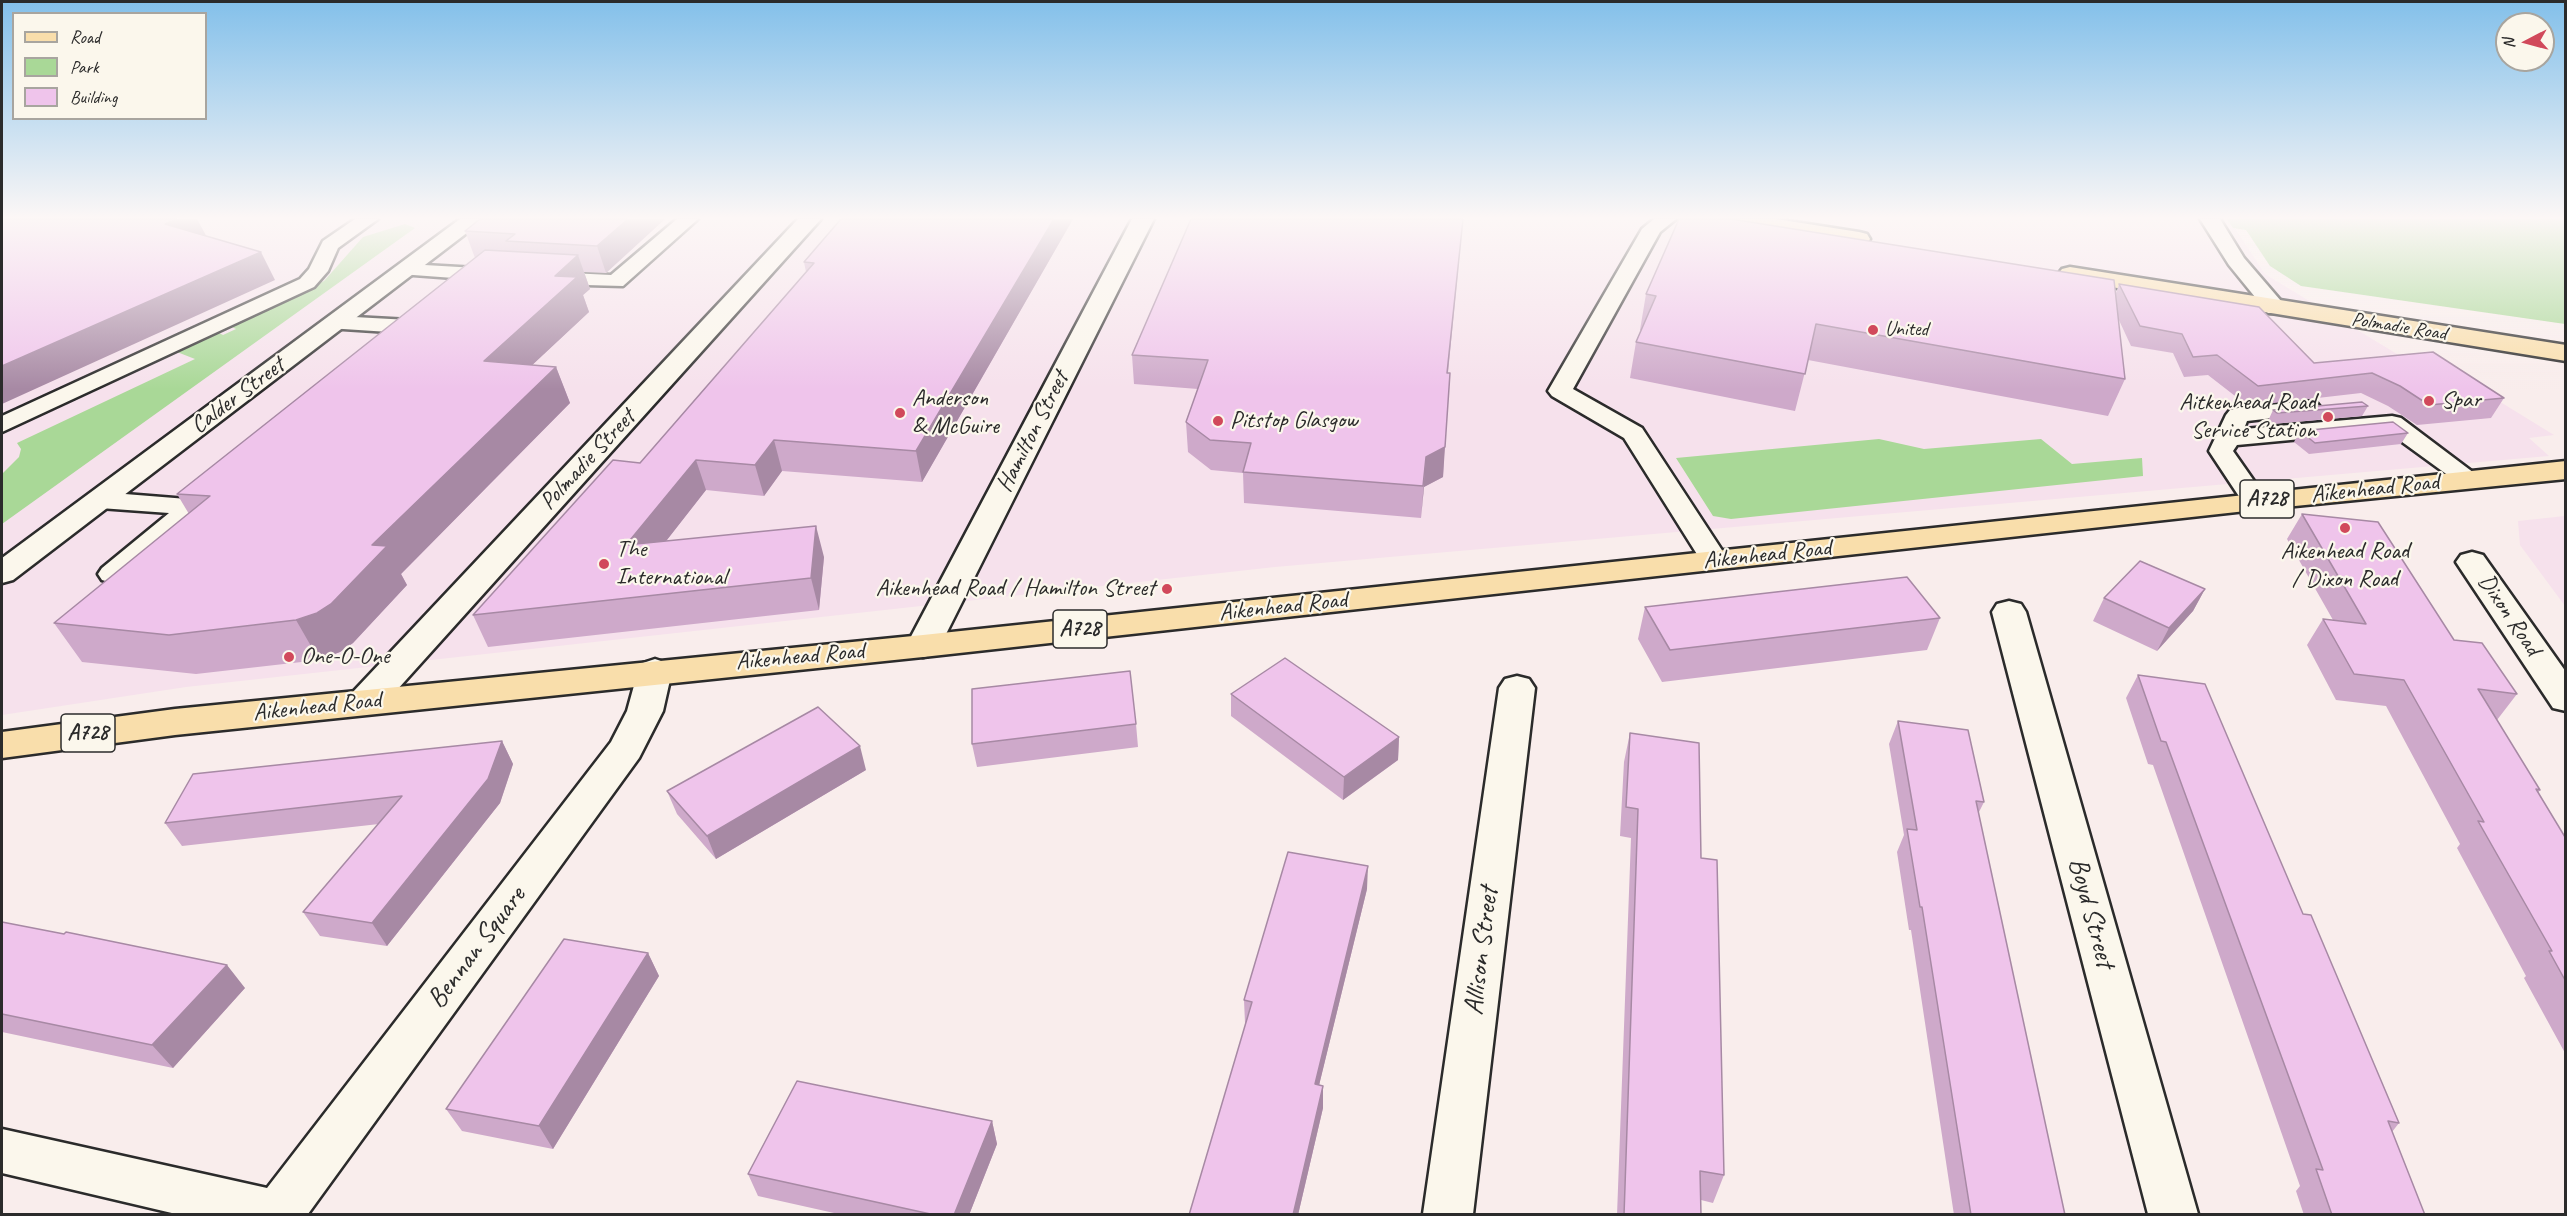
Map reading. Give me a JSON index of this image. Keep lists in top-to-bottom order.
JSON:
{
  "streets": {
    "main road": ["Polmadie Road", "Aikenhead Road", "A728"],
    "street": [
      "Calder Street",
      "Hamilton Street",
      "Polmadie Street",
      "Dixon Road",
      "Boyd Street",
      "Bennan Square",
      "Allison Street"
    ]
  },
  "crossings": [
    ["Hamilton Street", "Aikenhead Road"],
    ["Polmadie Street", "Aikenhead Road"],
    ["Aikenhead Road", "Bennan Square"]
  ],
  "places": [
    "United",
    "Spar",
    "Anderson & McGuire",
    "Aitkenhead Road Service Station",
    "Pitstop Glasgow",
    "Aikenhead Road / Dixon Road",
    "The International",
    "Aikenhead Road / Hamilton Street",
    "One-O-One"
  ],
  "legend": ["Road", "Park", "Building"],
  "north": "left"
}
